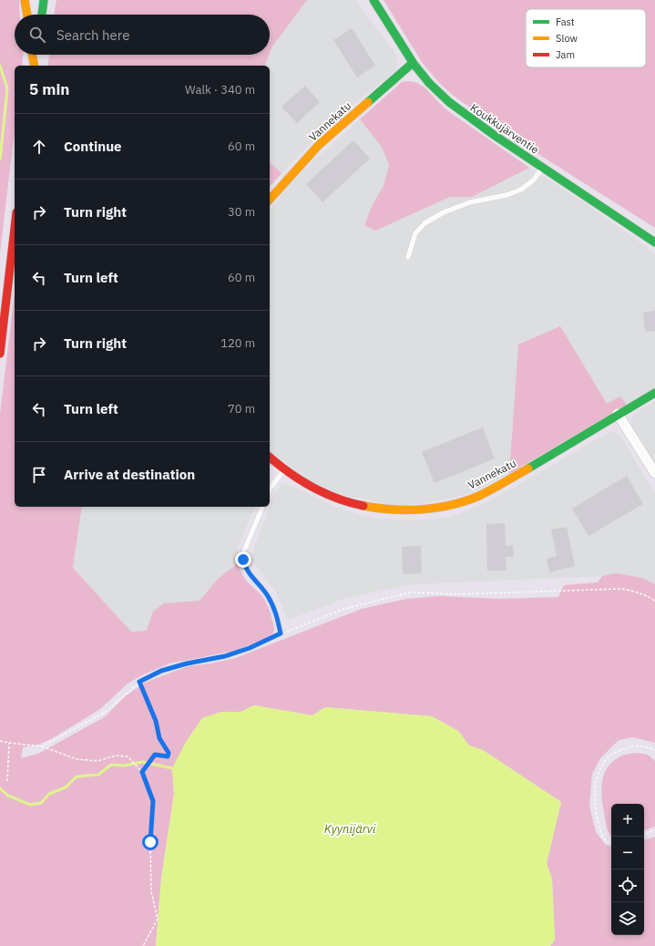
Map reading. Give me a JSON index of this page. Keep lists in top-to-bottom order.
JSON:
{
  "streets": {
    "main road": ["Vannekatu", "Koukkujärventie"]
  },
  "crossings": [
    ["Vannekatu", "Koukkujärventie"]
  ],
  "water": ["Kyynijärvi"],
  "legend": ["Fast", "Slow", "Jam"],
  "page": {
    "search": "Search here",
    "heading": ["5 min", "Walk · 340 m"],
    "list": [
      ["Continue", "60 m"],
      ["Turn right", "30 m"],
      ["Turn left", "60 m"],
      ["Turn right", "120 m"],
      ["Turn left", "70 m"],
      "Arrive at destination"
    ],
    "map_buttons": ["+", "−"]
  }
}
